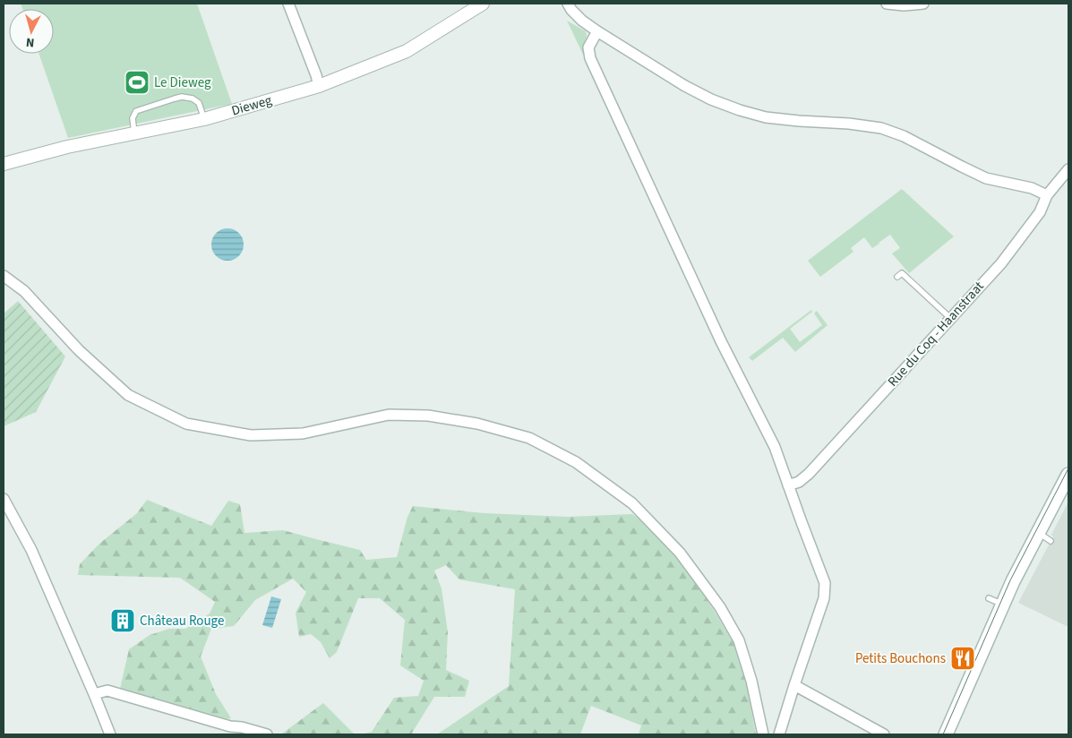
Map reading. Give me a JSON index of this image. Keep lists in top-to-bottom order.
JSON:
{
  "streets": {
    "street": ["Dieweg", "Rue du Coq - Haanstraat"]
  },
  "places": {
    "sports": ["Le Dieweg"],
    "building": ["Château Rouge"],
    "restaurant": ["Petits Bouchons"]
  },
  "north": "bottom"
}
